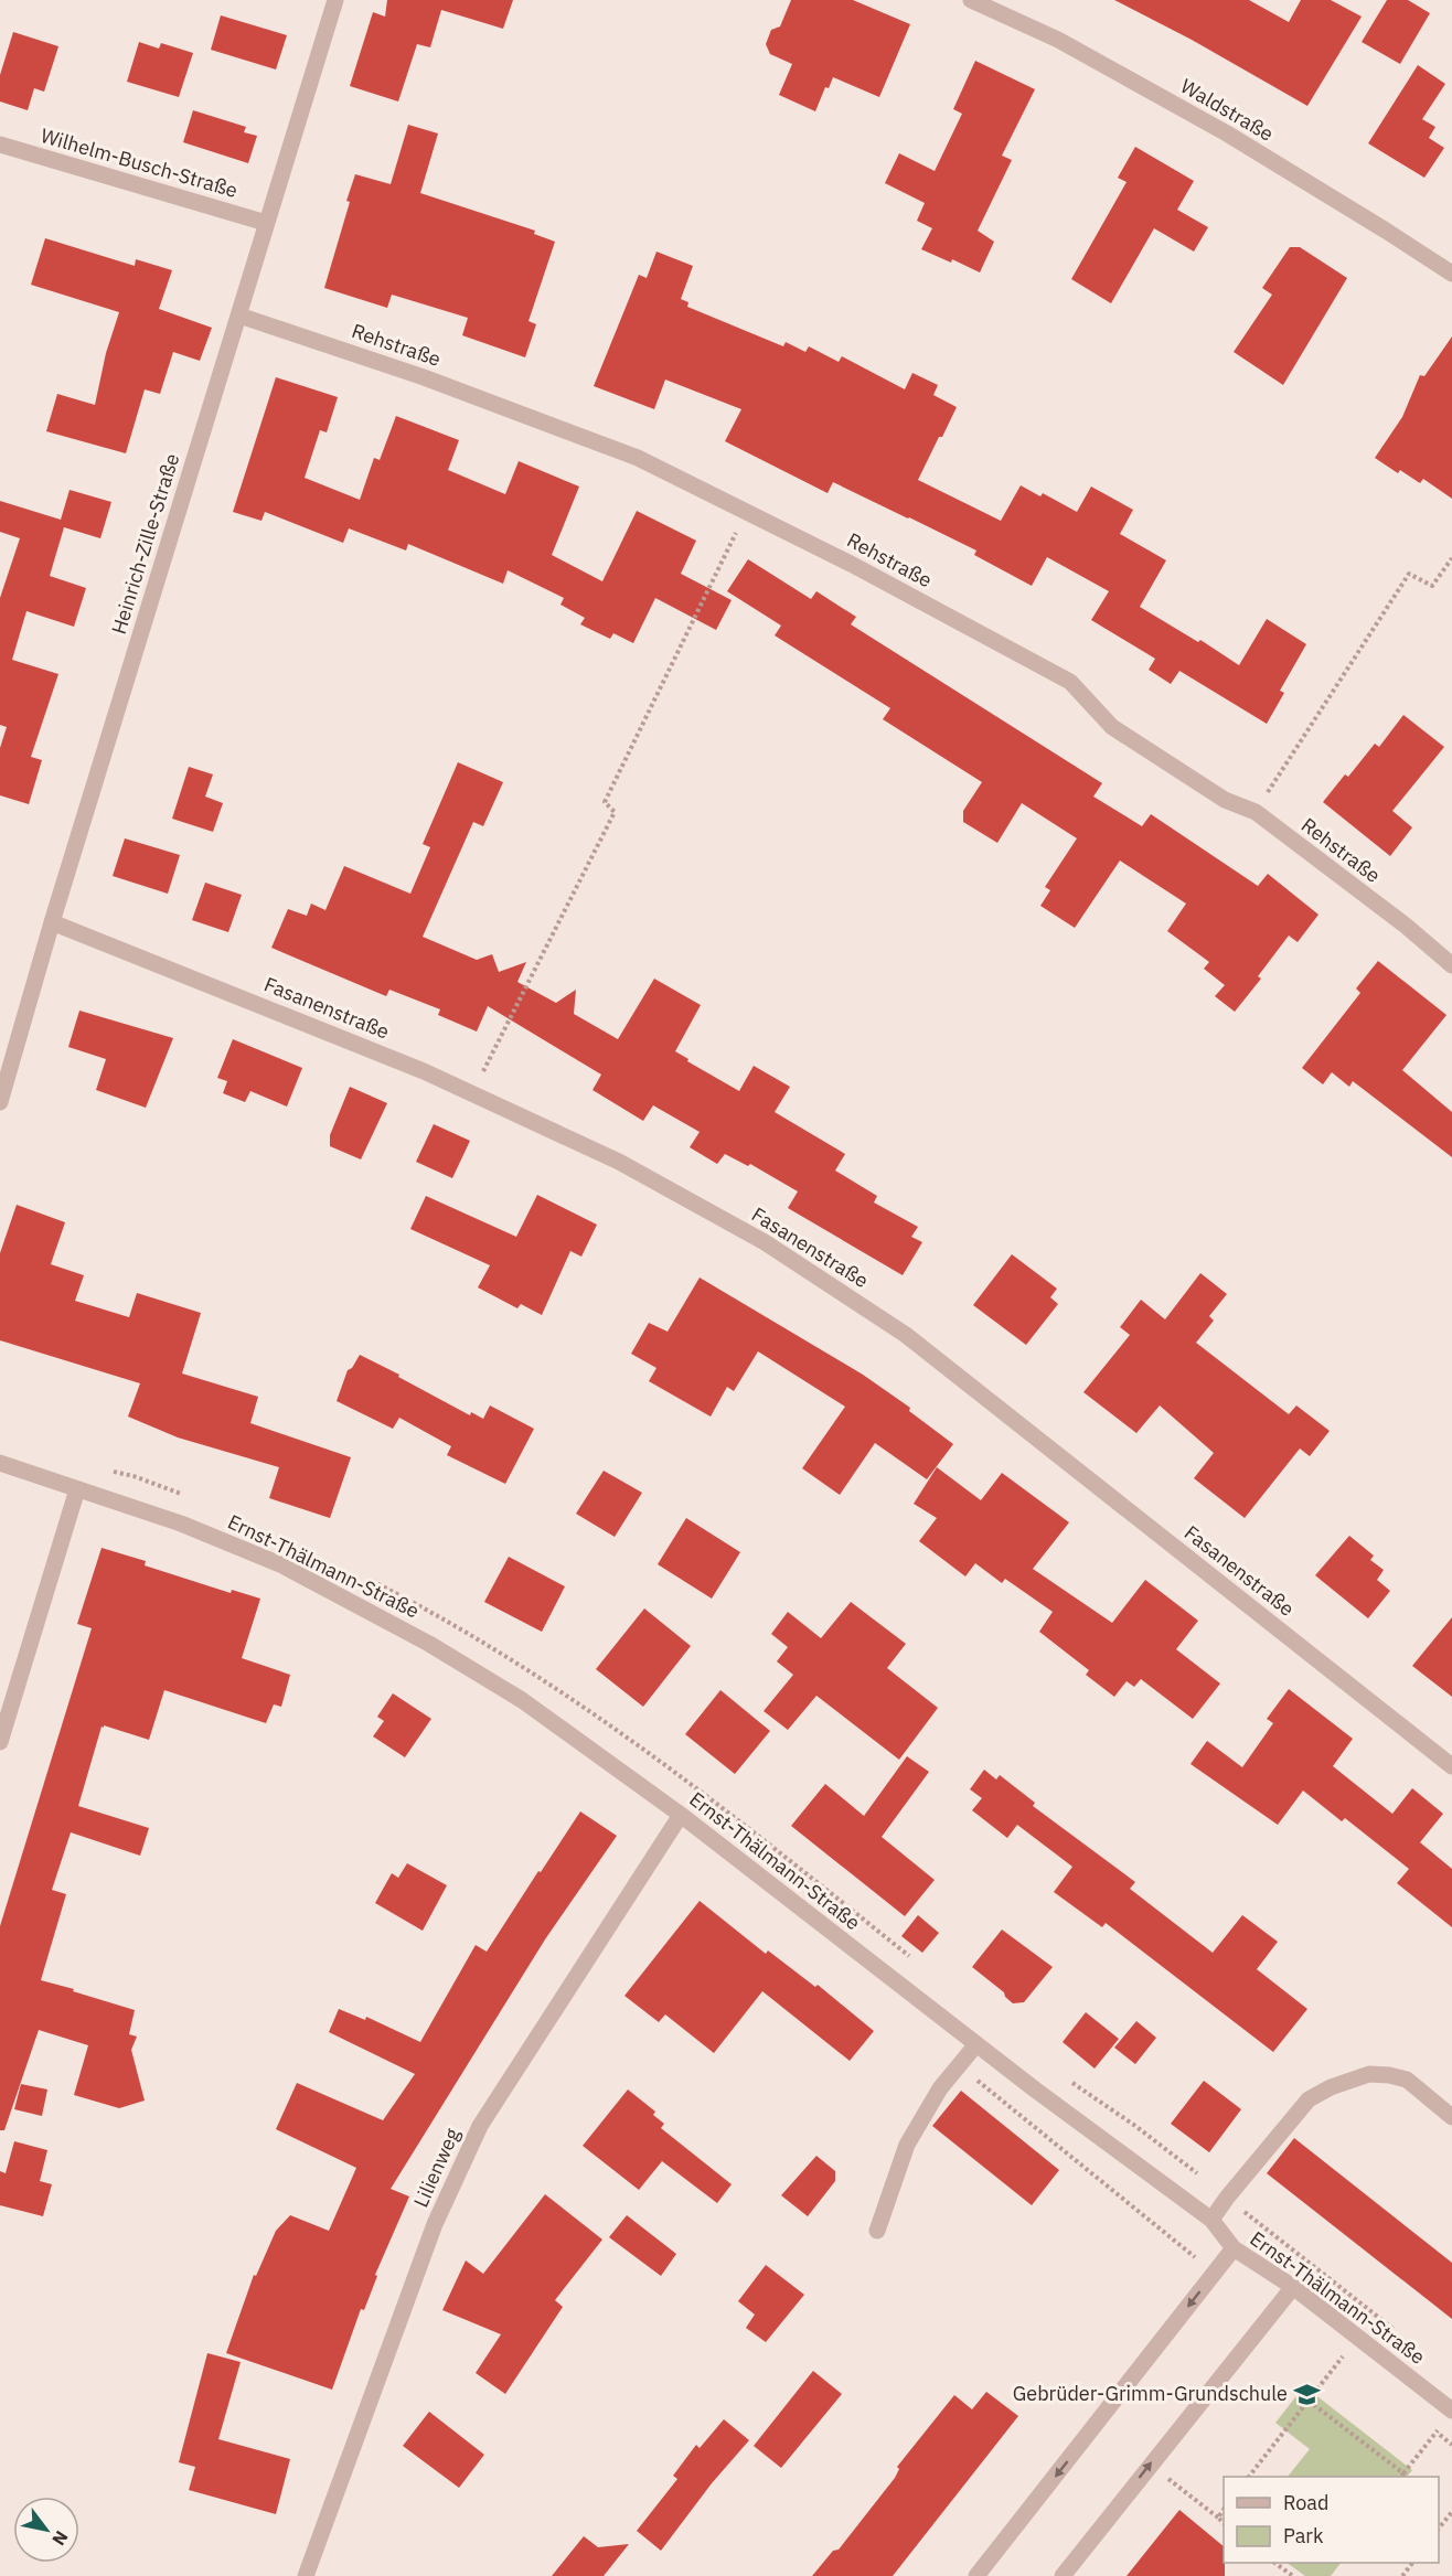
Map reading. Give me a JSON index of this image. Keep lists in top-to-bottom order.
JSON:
{
  "streets": {
    "street": [
      "Waldstraße",
      "Wilhelm-Busch-Straße",
      "Rehstraße",
      "Heinrich-Zille-Straße",
      "Fasanenstraße",
      "Ernst-Thälmann-Straße",
      "Lilienweg"
    ]
  },
  "crossings": [
    ["Wilhelm-Busch-Straße", "Heinrich-Zille-Straße"],
    ["Rehstraße", "Heinrich-Zille-Straße"],
    ["Heinrich-Zille-Straße", "Fasanenstraße"],
    ["Ernst-Thälmann-Straße", "Lilienweg"]
  ],
  "places": {
    "school or university": ["Gebrüder-Grimm-Grundschule"]
  },
  "legend": ["Road", "Park"],
  "north": "bottom right"
}
